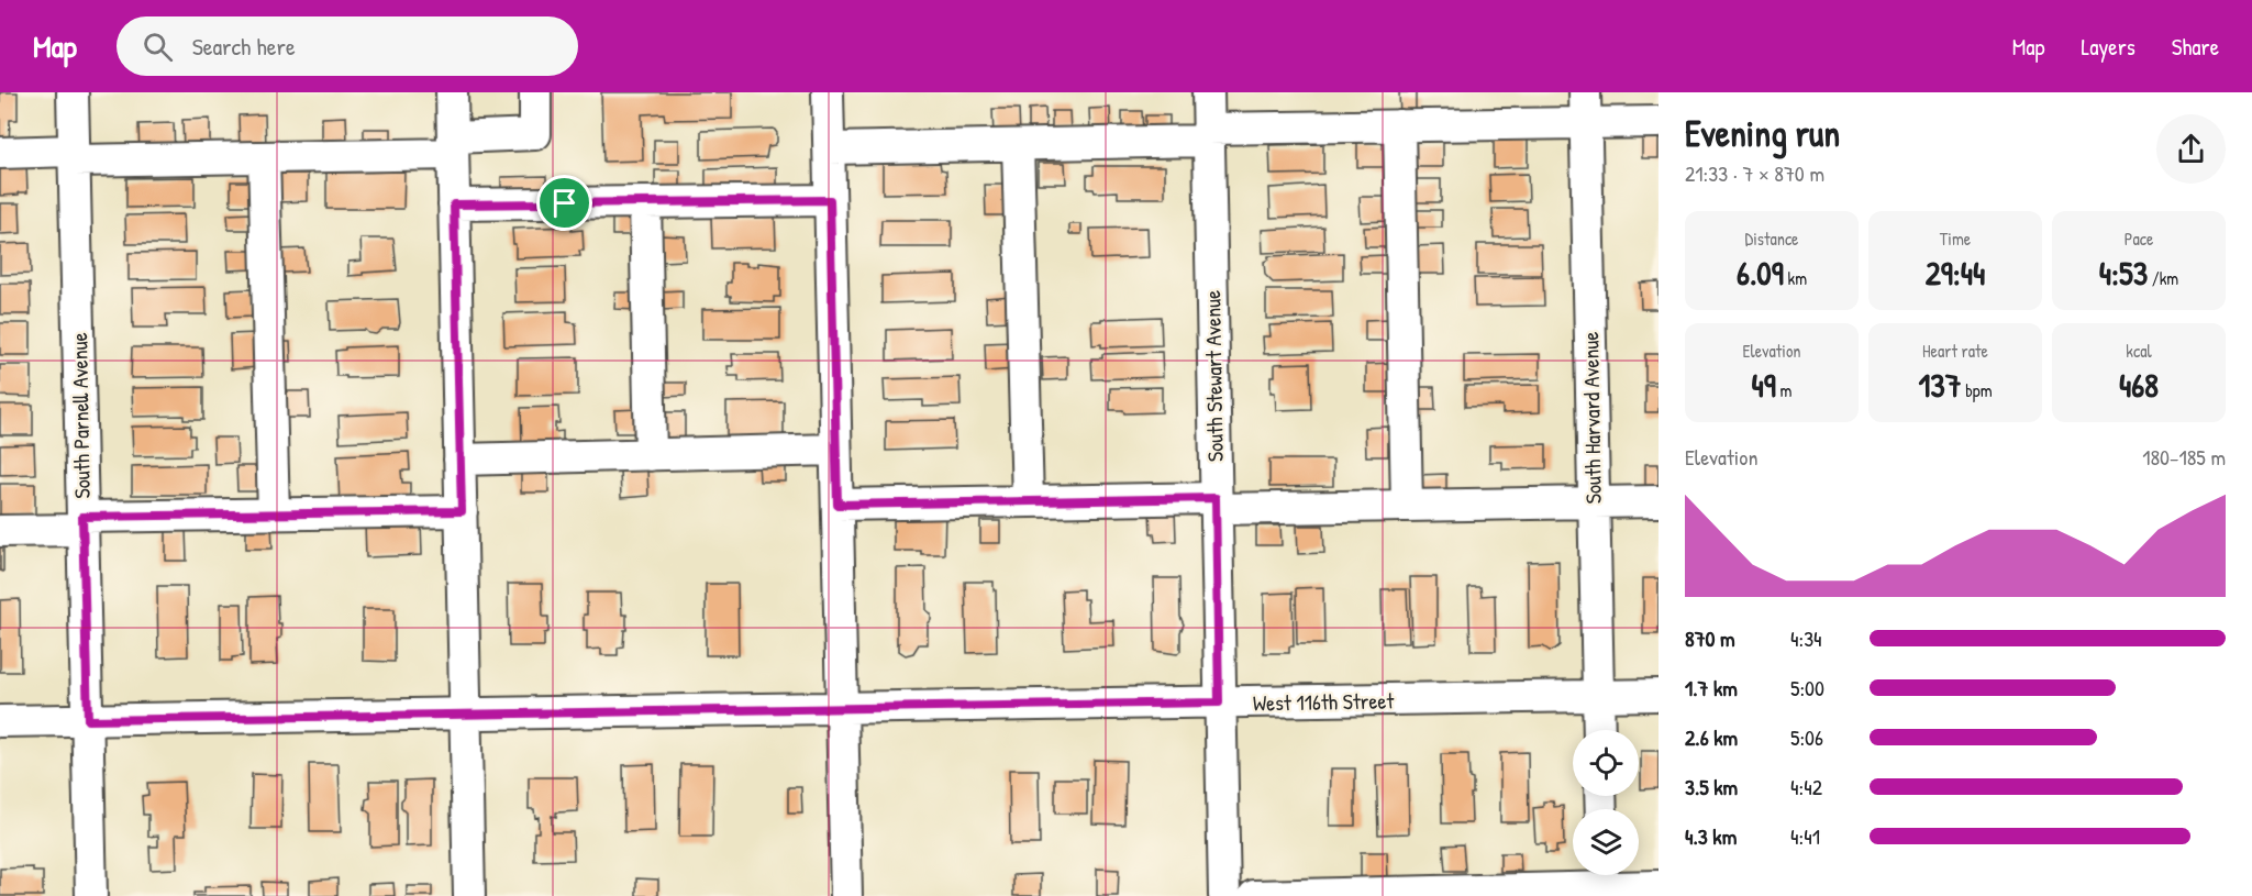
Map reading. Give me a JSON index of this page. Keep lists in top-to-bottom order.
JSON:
{
  "streets": {
    "street": [
      "South Stewart Avenue",
      "South Parnell Avenue",
      "South Harvard Avenue",
      "West 116th Street"
    ]
  },
  "crossings": [
    ["South Stewart Avenue", "West 116th Street"],
    ["South Parnell Avenue", "West 116th Street"],
    ["South Harvard Avenue", "West 116th Street"]
  ],
  "page": {
    "header": "Map",
    "search": "Search here",
    "nav": ["Map", "Layers", "Share"],
    "heading": ["Evening run", "21:33 · 7 × 870 m"],
    "stats": [
      ["Distance", "6.09 km"],
      ["Time", "29:44"],
      ["Pace", "4:53 /km"],
      ["Elevation", "49 m"],
      ["Heart rate", "137 bpm"],
      ["kcal", "468"]
    ],
    "chart": ["Elevation", "180–185 m"],
    "list": [
      {
        "name": "870 m",
        "note": "4:34"
      },
      {
        "name": "1.7 km",
        "note": "5:00"
      },
      {
        "name": "2.6 km",
        "note": "5:06"
      },
      {
        "name": "3.5 km",
        "note": "4:42"
      },
      {
        "name": "4.3 km",
        "note": "4:41"
      }
    ]
  }
}
